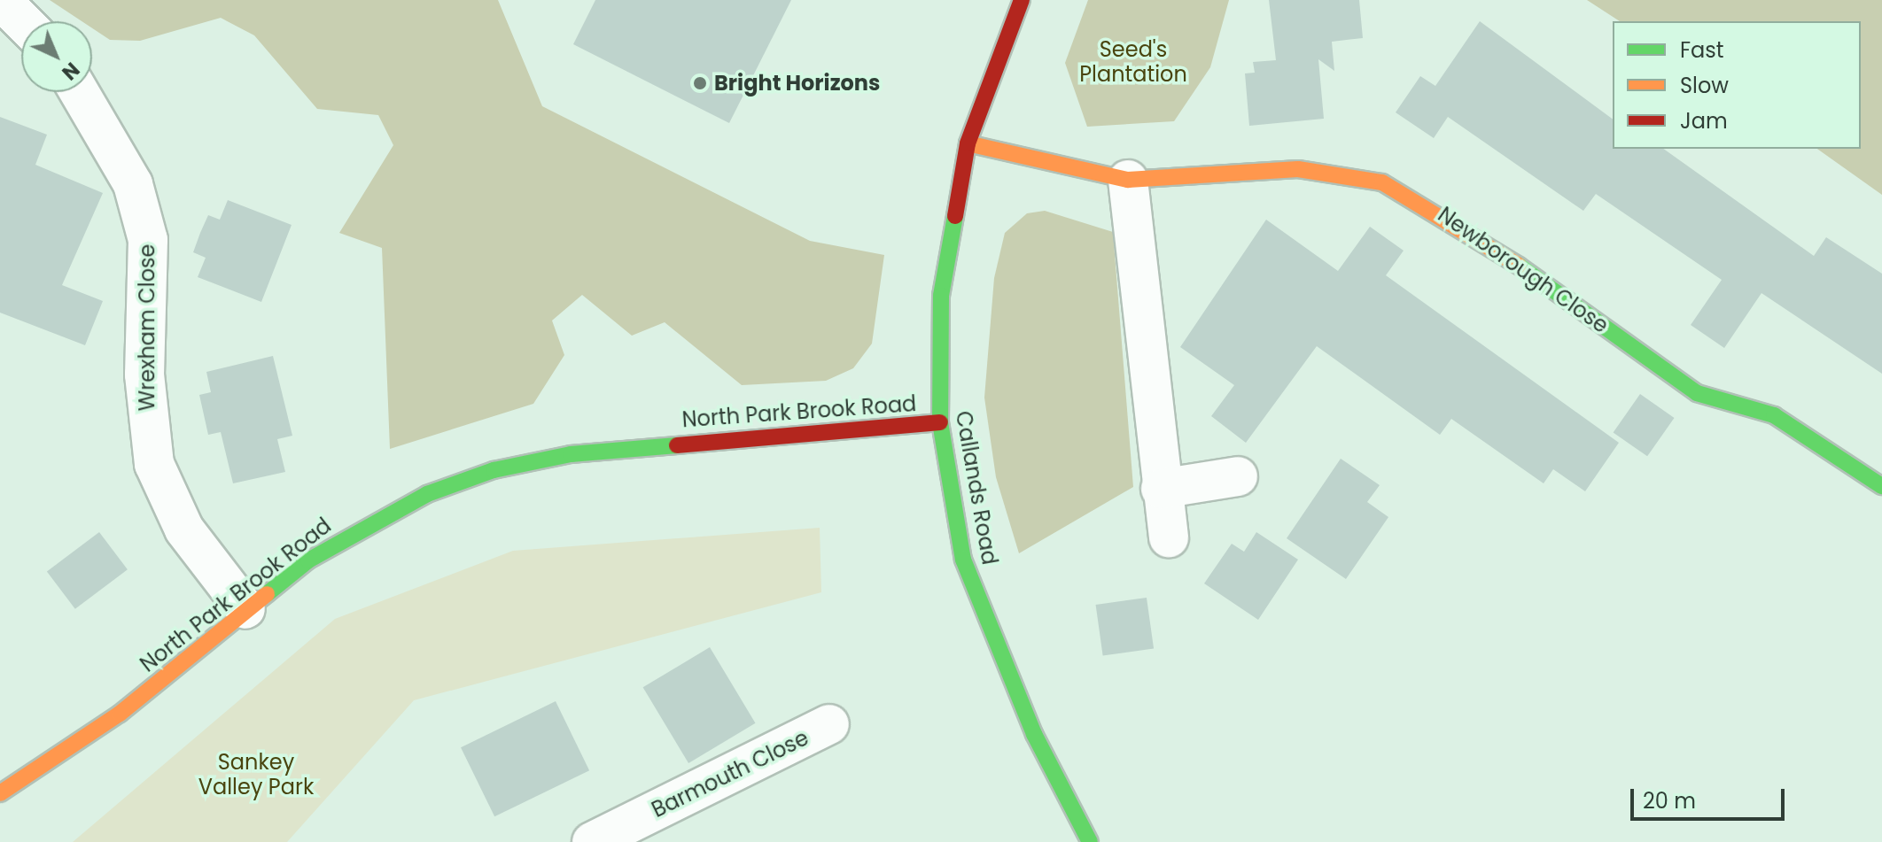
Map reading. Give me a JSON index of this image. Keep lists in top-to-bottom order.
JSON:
{
  "streets": {
    "street": [
      "Newborough Close",
      "Wrexham Close",
      "North Park Brook Road",
      "Callands Road",
      "Barmouth Close"
    ]
  },
  "crossings": [
    ["Newborough Close", "Callands Road"],
    ["Wrexham Close", "North Park Brook Road"],
    ["North Park Brook Road", "Callands Road"]
  ],
  "parks": ["Seed's Plantation", "Sankey Valley Park"],
  "places": ["Bright Horizons"],
  "legend": ["Fast", "Slow", "Jam"],
  "scale_bar": "20 m",
  "north": "bottom right"
}
